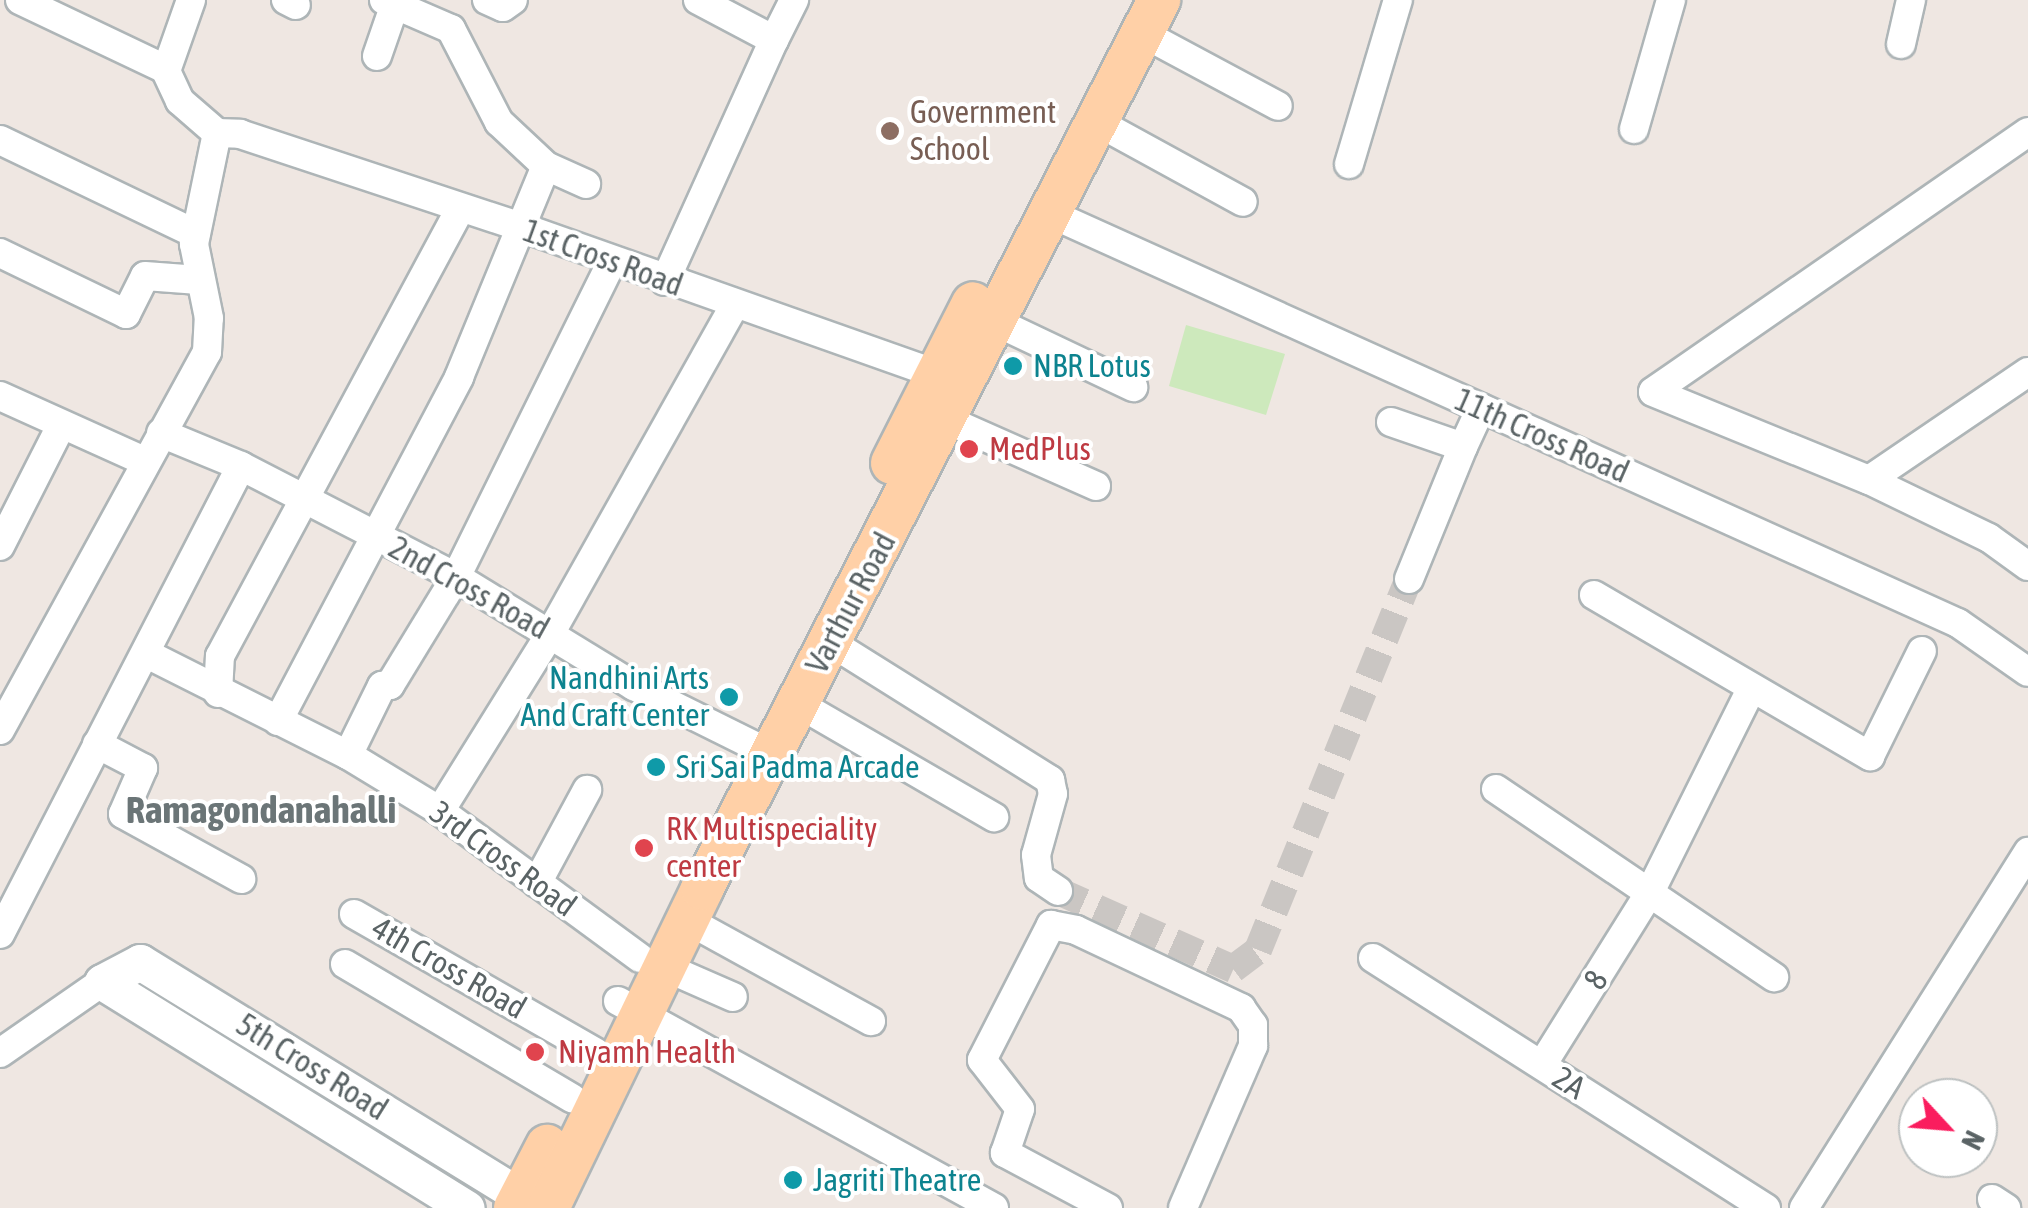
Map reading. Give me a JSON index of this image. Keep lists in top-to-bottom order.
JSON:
{
  "streets": {
    "main road": ["Varthur Road"],
    "street": [
      "1st Cross Road",
      "11th Cross Road",
      "2nd Cross Road",
      "3rd Cross Road",
      "4th Cross Road",
      "8",
      "5th Cross Road",
      "2A"
    ]
  },
  "crossings": [
    ["1st Cross Road", "Varthur Road"],
    ["11th Cross Road", "Varthur Road"],
    ["2nd Cross Road", "Varthur Road"],
    ["Varthur Road", "3rd Cross Road"],
    ["Varthur Road", "4th Cross Road"],
    ["Varthur Road", "5th Cross Road"],
    ["8", "2A"]
  ],
  "districts": ["Ramagondanahalli"],
  "places": [
    "Government School",
    "NBR Lotus",
    "MedPlus",
    "Nandhini Arts And Craft Center",
    "Sri Sai Padma Arcade",
    "RK Multispeciality center",
    "Niyamh Health",
    "Jagriti Theatre"
  ],
  "north": "bottom right"
}
